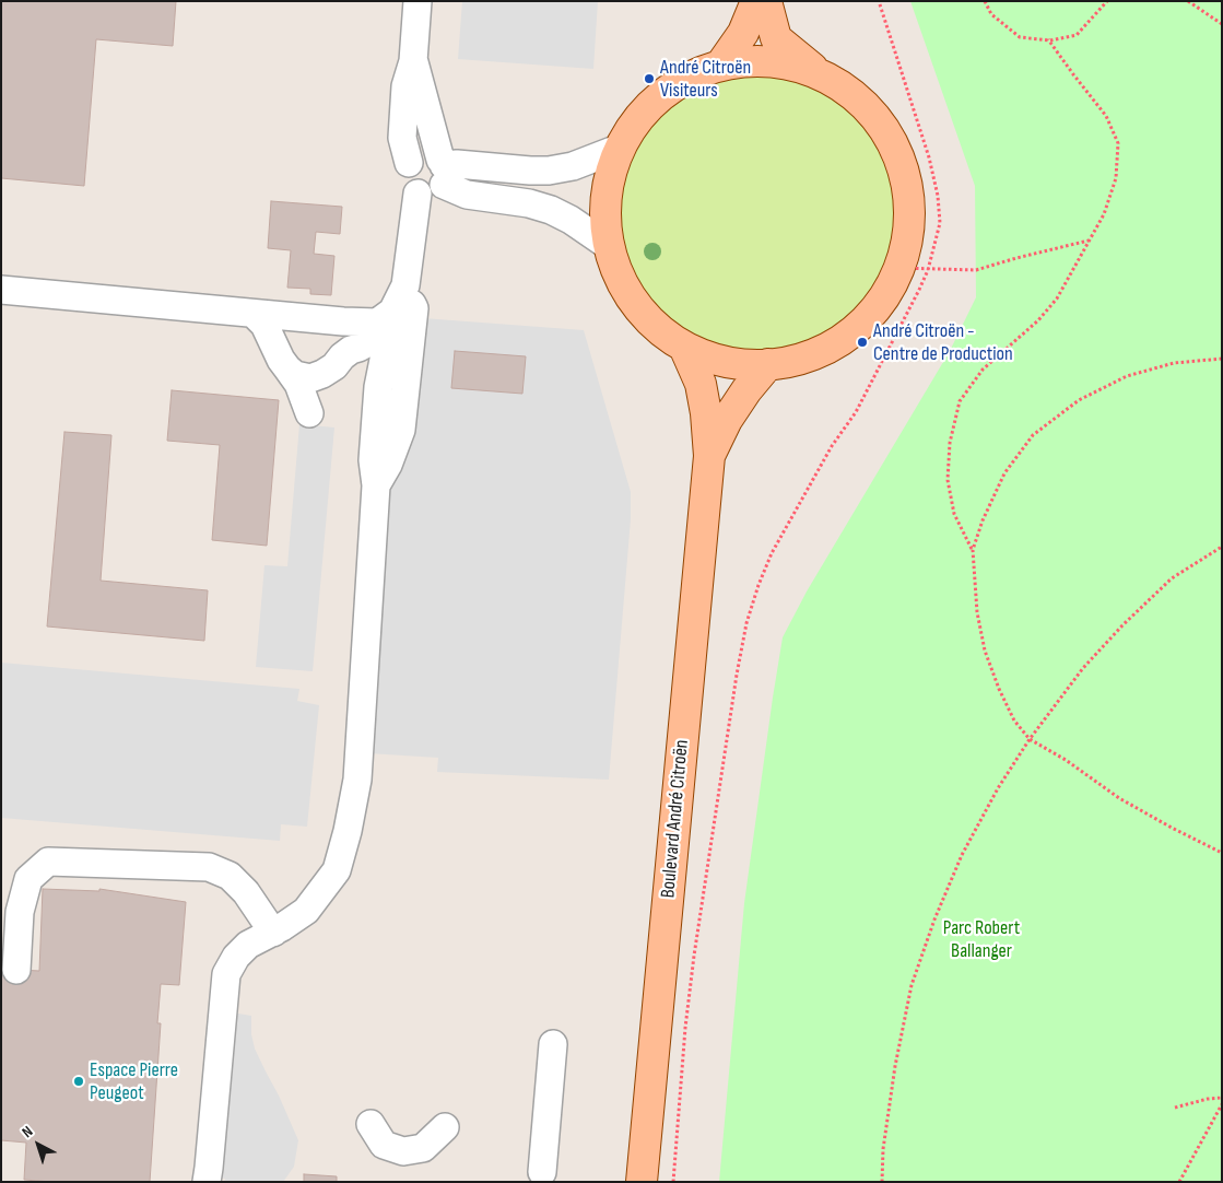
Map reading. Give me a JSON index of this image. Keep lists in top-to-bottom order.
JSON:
{
  "streets": {
    "main road": ["Boulevard André Citroën"]
  },
  "parks": ["Parc Robert Ballanger"],
  "places": ["André Citroën Visiteurs", "André Citroën - Centre de Production", "Espace Pierre Peugeot"],
  "north": "top left"
}
